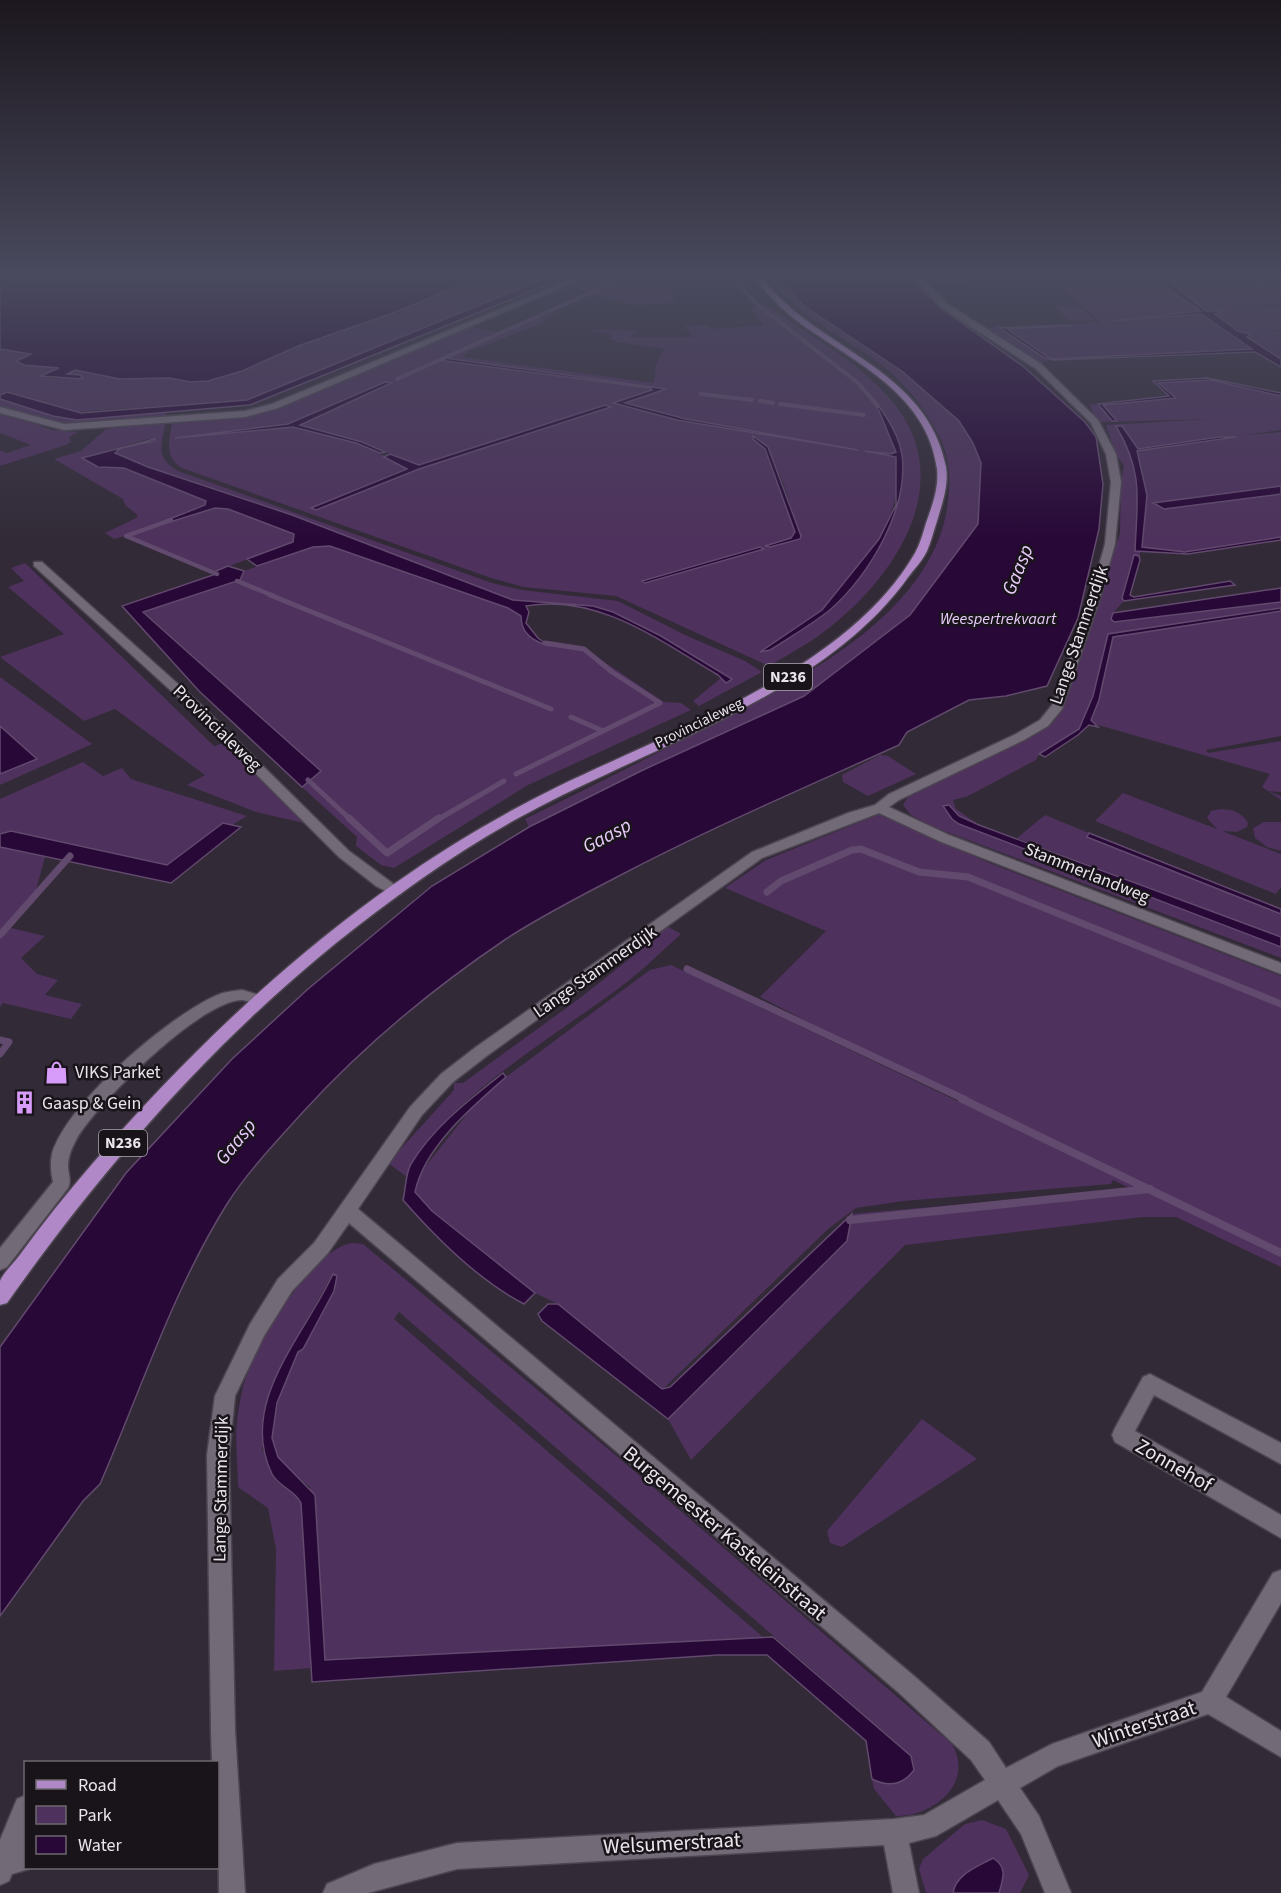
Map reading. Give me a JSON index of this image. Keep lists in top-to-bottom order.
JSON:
{
  "streets": {
    "main road": ["N236", "Provincialeweg"],
    "street": [
      "Lange Stammerdijk",
      "Stammerlandweg",
      "Zonnehof",
      "Burgemeester Kasteleinstraat",
      "Winterstraat",
      "Welsumerstraat"
    ]
  },
  "crossings": [
    ["Lange Stammerdijk", "Stammerlandweg"],
    ["Lange Stammerdijk", "Burgemeester Kasteleinstraat"],
    ["Burgemeester Kasteleinstraat", "Winterstraat"],
    ["Burgemeester Kasteleinstraat", "Welsumerstraat"],
    ["Winterstraat", "Welsumerstraat"]
  ],
  "water": ["Gaasp", "Weespertrekvaart"],
  "places": {
    "shop": ["VIKS Parket"],
    "building": ["Gaasp & Gein"]
  },
  "legend": ["Road", "Park", "Water"]
}
